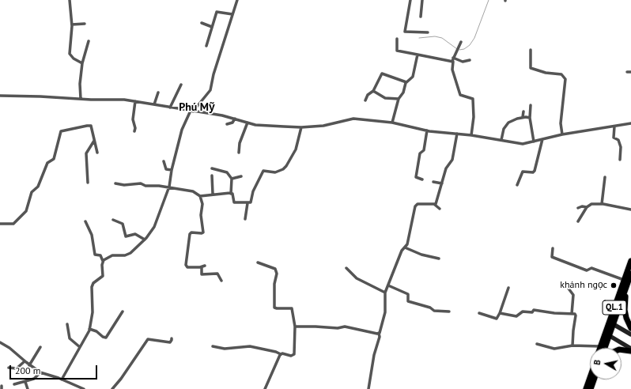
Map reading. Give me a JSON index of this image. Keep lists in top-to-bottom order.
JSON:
{
  "streets": {
    "highway": ["QL.1"]
  },
  "districts": ["Phú Mỹ"],
  "places": ["khánh ngọc"],
  "scale_bar": "200 m",
  "north": "left"
}
